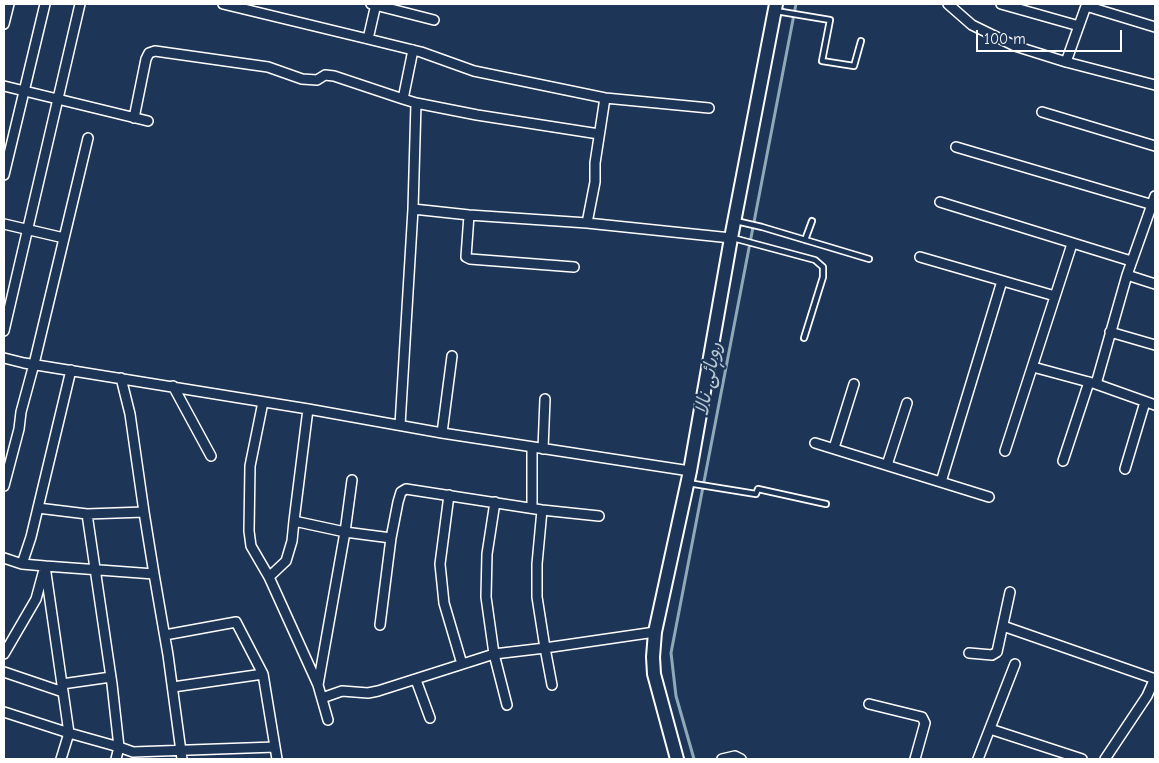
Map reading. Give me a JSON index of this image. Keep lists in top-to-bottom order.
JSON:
{
  "water": ["روہائی نالا"],
  "scale_bar": "100 m"
}
